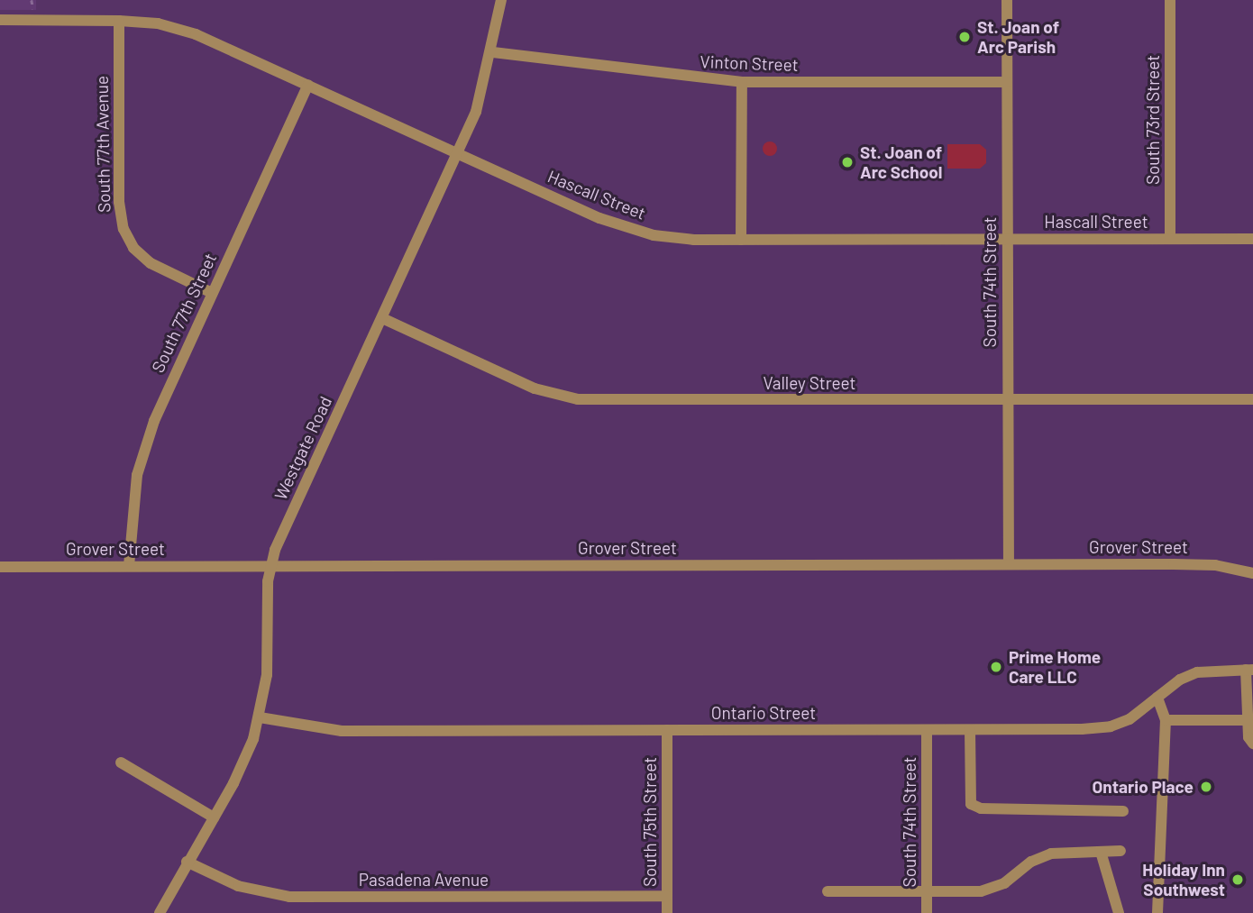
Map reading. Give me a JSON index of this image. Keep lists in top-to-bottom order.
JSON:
{
  "streets": {
    "street": [
      "Vinton Street",
      "South 73rd Street",
      "South 77th Avenue",
      "Hascall Street",
      "South 74th Street",
      "South 77th Street",
      "Valley Street",
      "Westgate Road",
      "Grover Street",
      "Ontario Street",
      "South 75th Street",
      "Pasadena Avenue"
    ]
  },
  "crossings": [
    ["Vinton Street", "South 74th Street"],
    ["Vinton Street", "Westgate Road"],
    ["South 73rd Street", "Hascall Street"],
    ["South 77th Avenue", "Hascall Street"],
    ["South 77th Avenue", "South 77th Street"],
    ["Hascall Street", "South 74th Street"],
    ["Hascall Street", "South 77th Street"],
    ["Hascall Street", "Westgate Road"],
    ["South 74th Street", "Valley Street"],
    ["South 74th Street", "Grover Street"],
    ["South 74th Street", "Ontario Street"],
    ["South 77th Street", "Grover Street"],
    ["Valley Street", "Westgate Road"],
    ["Westgate Road", "Grover Street"],
    ["Westgate Road", "Ontario Street"],
    ["Westgate Road", "Pasadena Avenue"],
    ["Ontario Street", "South 75th Street"],
    ["South 75th Street", "Pasadena Avenue"]
  ],
  "places": [
    "St. Joan of Arc Parish",
    "St. Joan of Arc School",
    "Prime Home Care LLC",
    "Ontario Place",
    "Holiday Inn Southwest"
  ]
}
